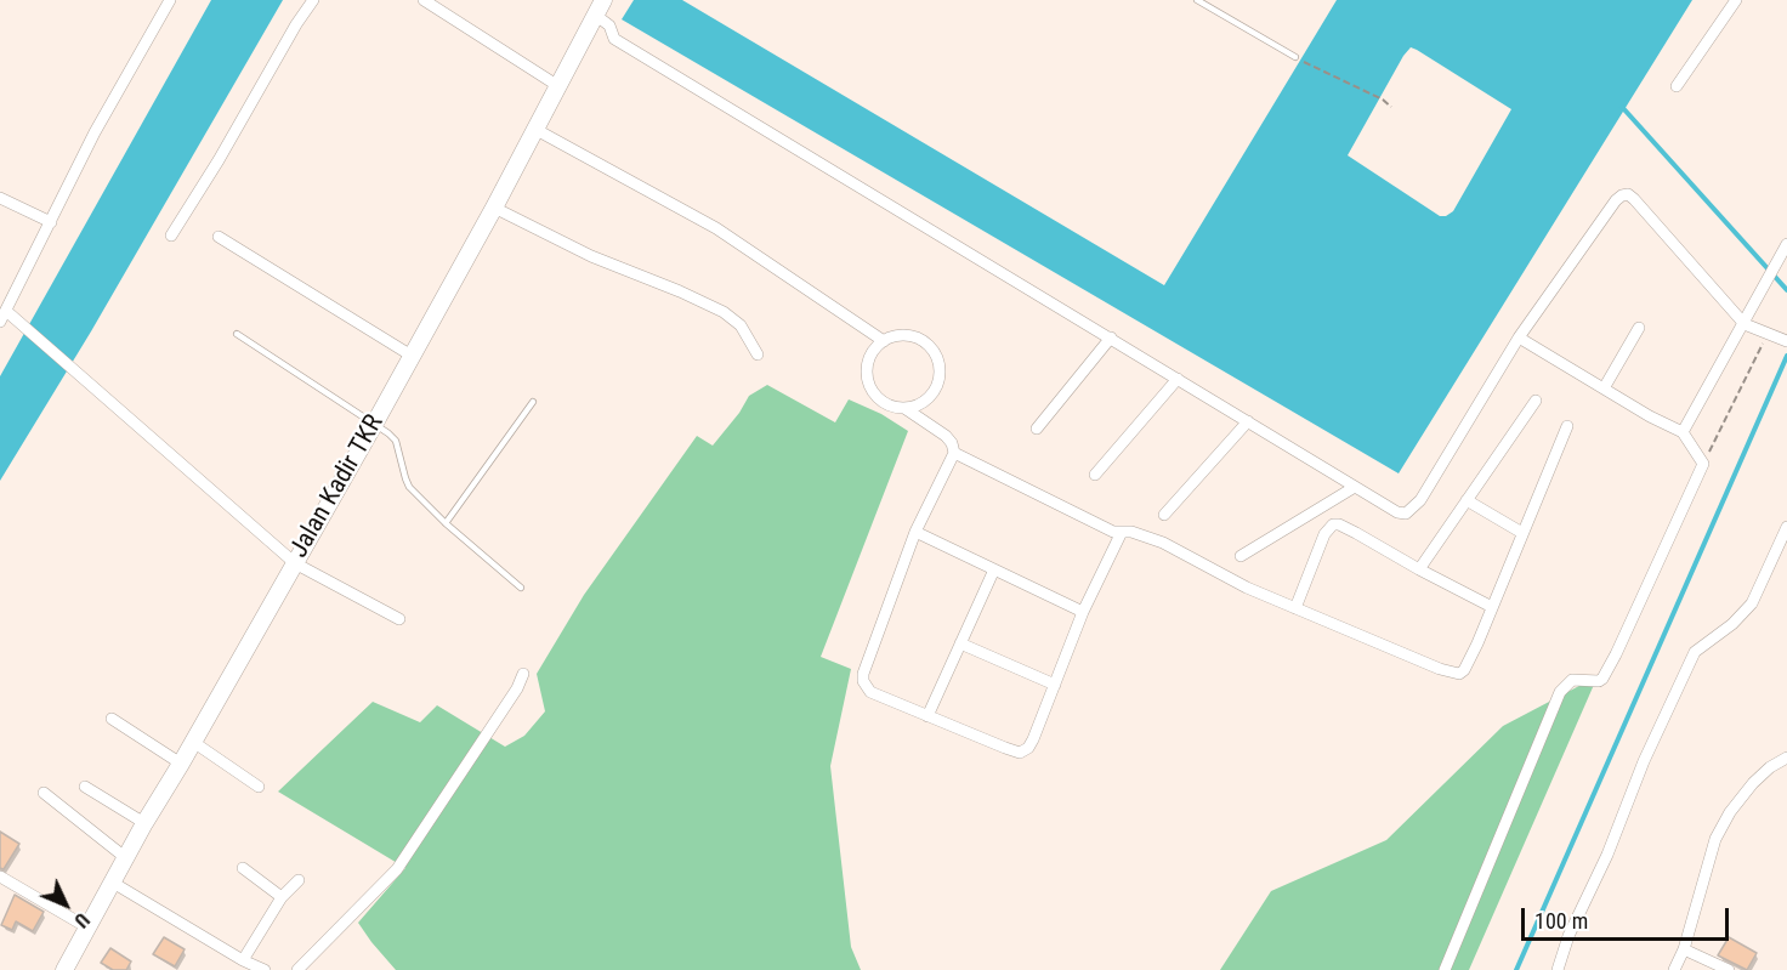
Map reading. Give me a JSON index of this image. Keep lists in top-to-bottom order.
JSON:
{
  "streets": {
    "street": ["Jalan Kadir TKR"]
  },
  "scale_bar": "100 m",
  "north": "bottom right"
}
